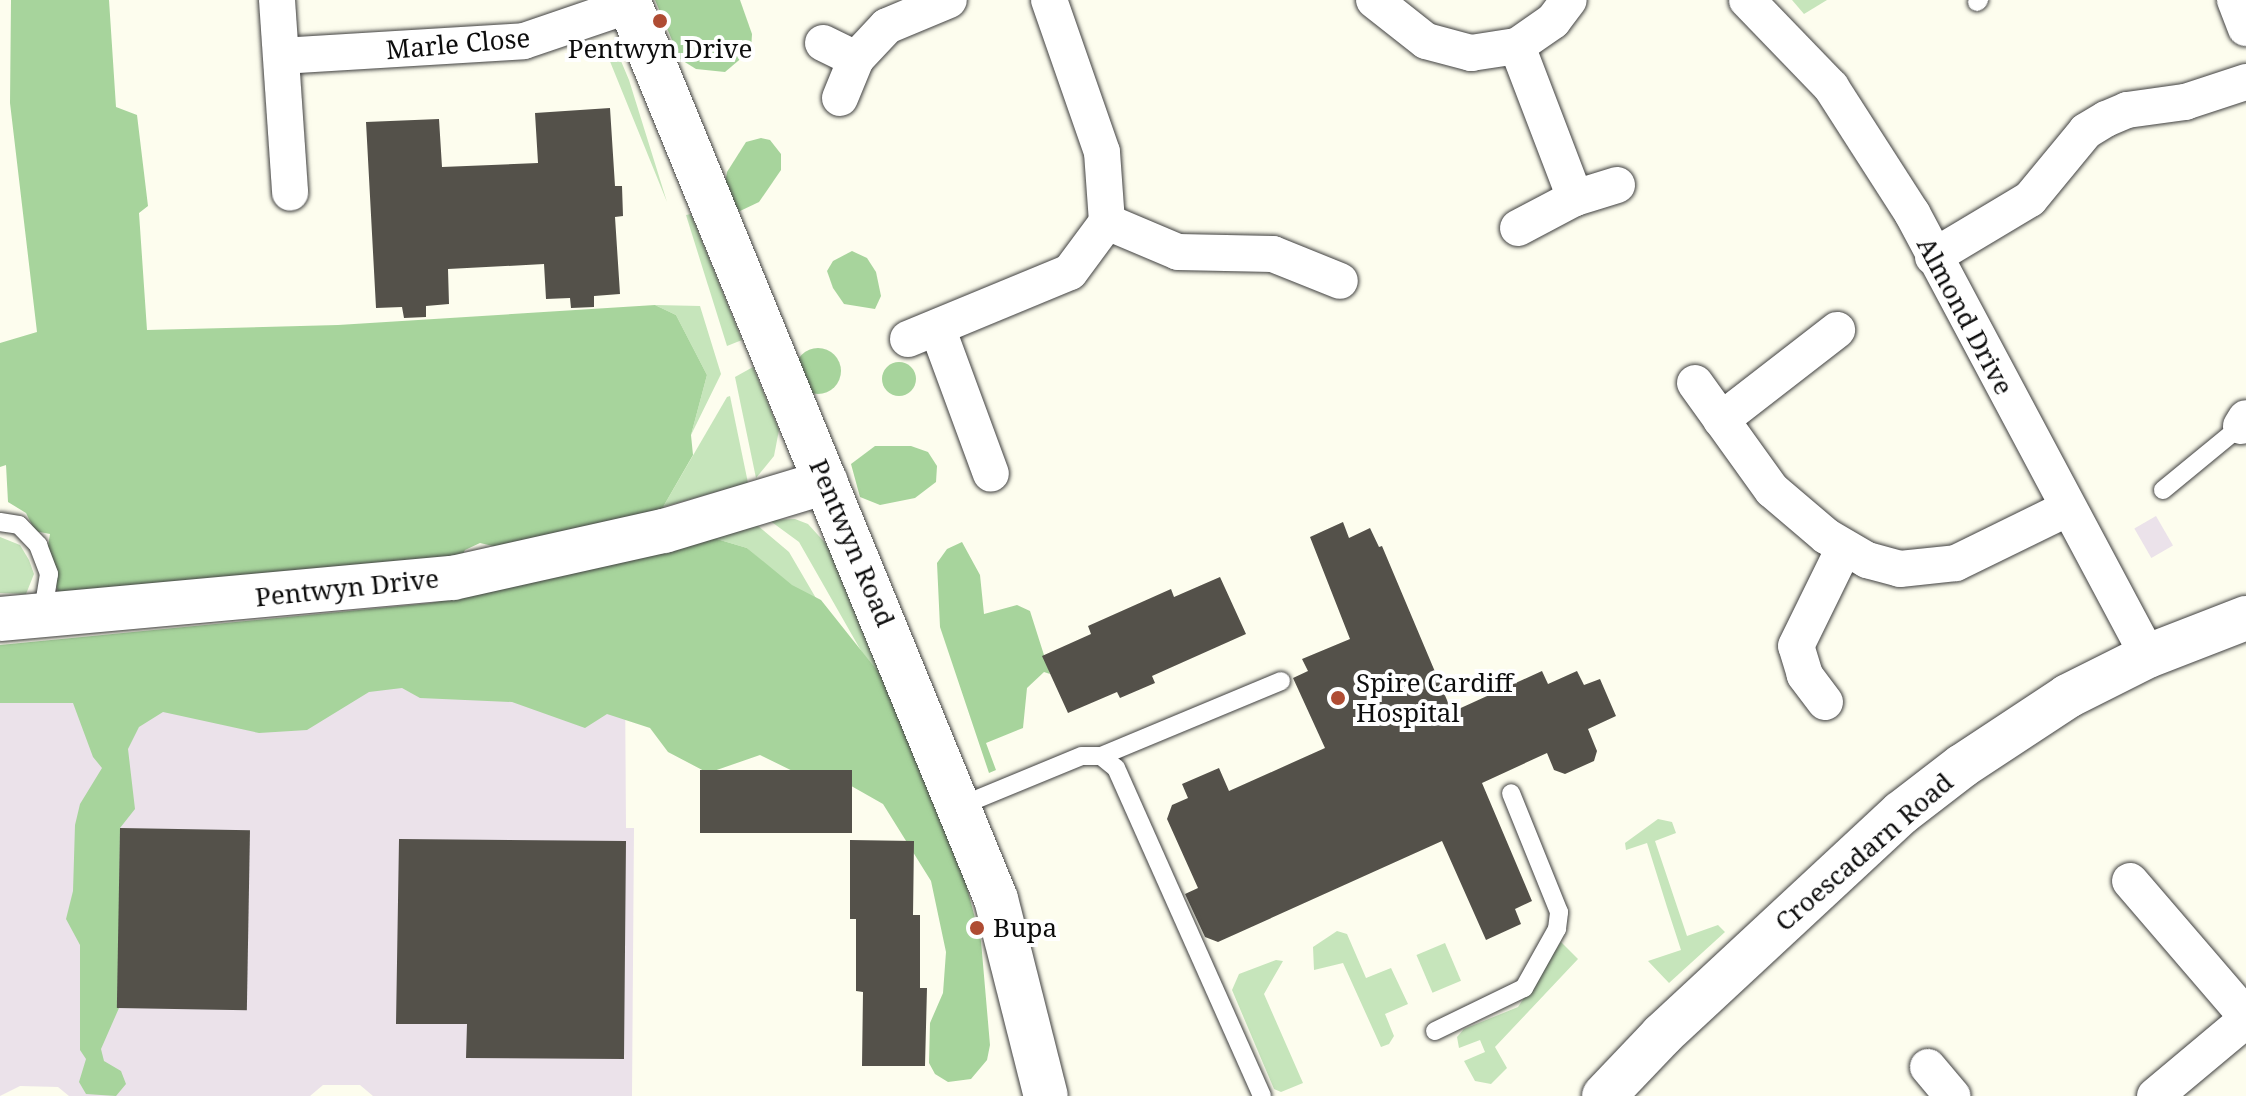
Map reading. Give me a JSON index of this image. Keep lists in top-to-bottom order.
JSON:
{
  "streets": {
    "street": [
      "Marle Close",
      "Almond Drive",
      "Pentwyn Road",
      "Pentwyn Drive",
      "Croescadarn Road"
    ]
  },
  "crossings": [
    ["Marle Close", "Pentwyn Road"],
    ["Almond Drive", "Croescadarn Road"],
    ["Pentwyn Road", "Pentwyn Drive"]
  ],
  "places": ["Pentwyn Drive", "Spire Cardiff Hospital", "Bupa"]
}
